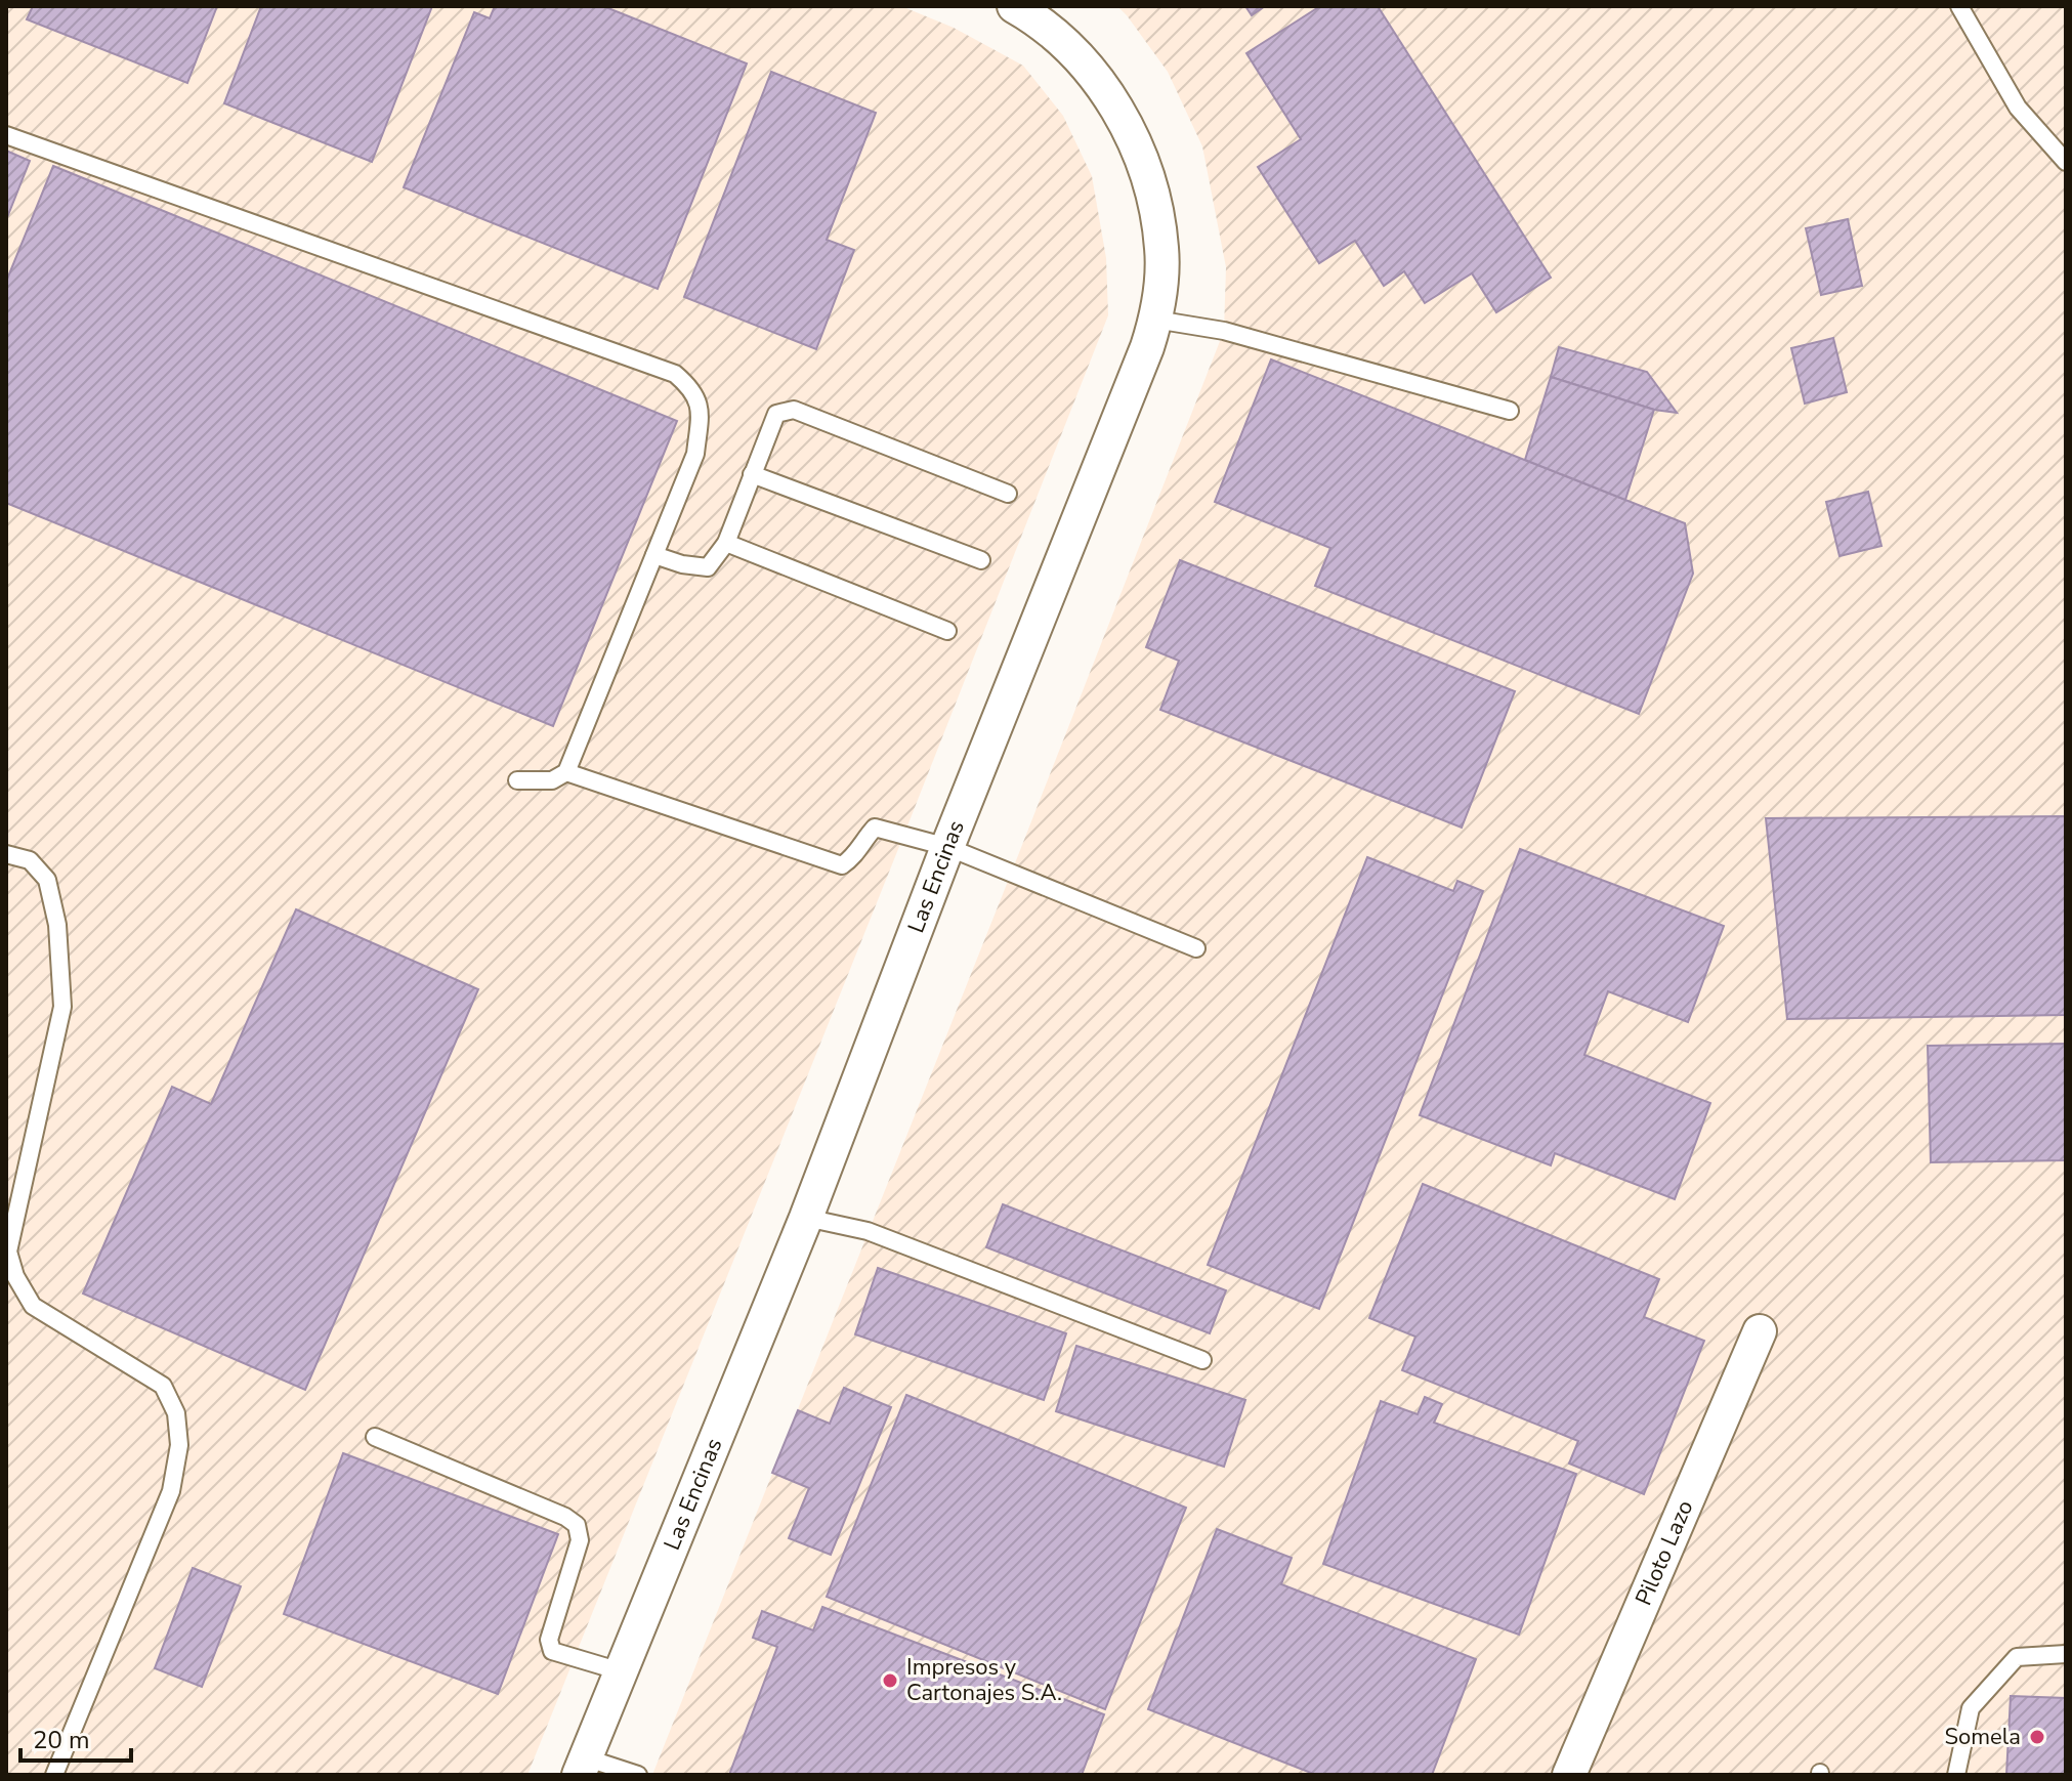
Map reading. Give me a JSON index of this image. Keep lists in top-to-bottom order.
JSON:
{
  "streets": {
    "street": ["Las Encinas", "Piloto Lazo"]
  },
  "places": ["Impresos y Cartonajes S.A.", "Somela"],
  "scale_bar": "20 m"
}
